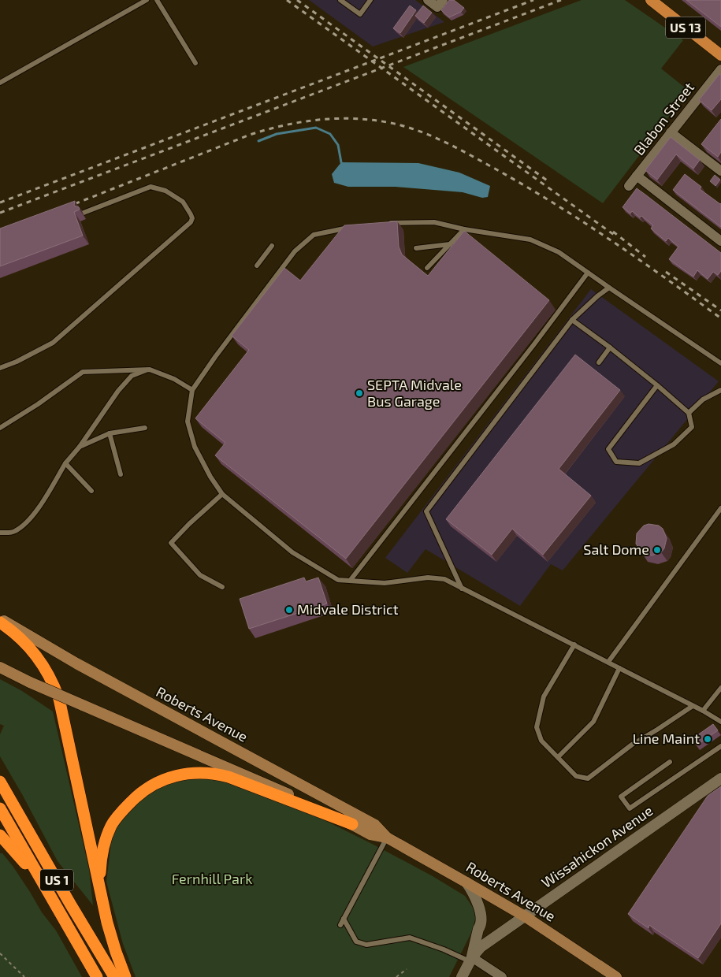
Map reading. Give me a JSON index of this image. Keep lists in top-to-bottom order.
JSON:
{
  "streets": {
    "highway": ["US 1"],
    "main road": ["US 13", "Roberts Avenue"],
    "street": ["Blabon Street", "Wissahickon Avenue"]
  },
  "crossings": [
    ["Roberts Avenue", "Wissahickon Avenue"]
  ],
  "parks": ["Fernhill Park"],
  "places": [
    "SEPTA Midvale Bus Garage",
    "Salt Dome",
    "Midvale District",
    "Line Maint"
  ]
}
